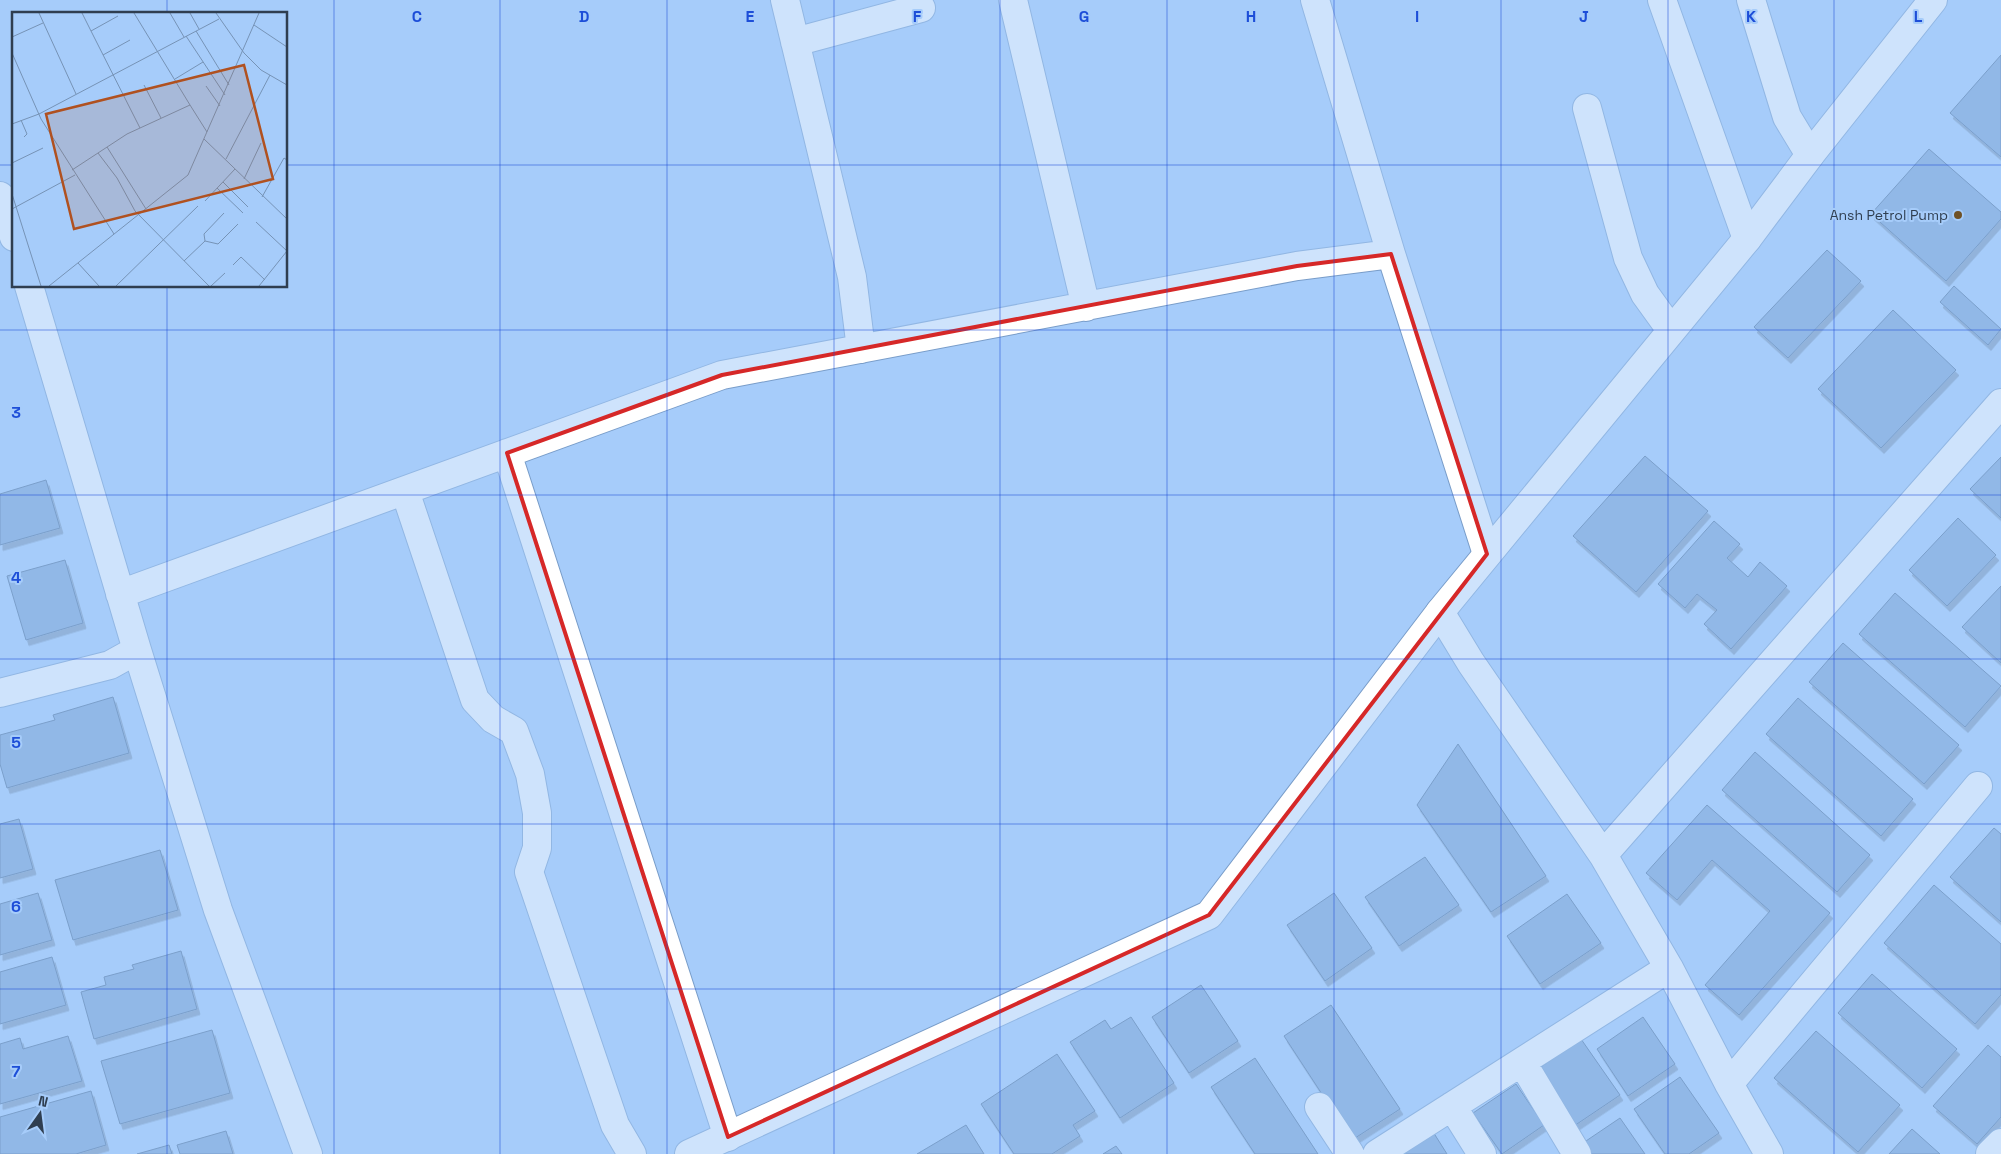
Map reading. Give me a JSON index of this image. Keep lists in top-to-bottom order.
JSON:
{
  "places": ["Ansh Petrol Pump"],
  "north": "top",
  "grid": {
    "columns": [
      "C",
      "D",
      "E",
      "F",
      "G",
      "H",
      "I",
      "J",
      "K",
      "L"
    ],
    "rows": [
      "3",
      "4",
      "5",
      "6",
      "7"
    ]
  }
}
